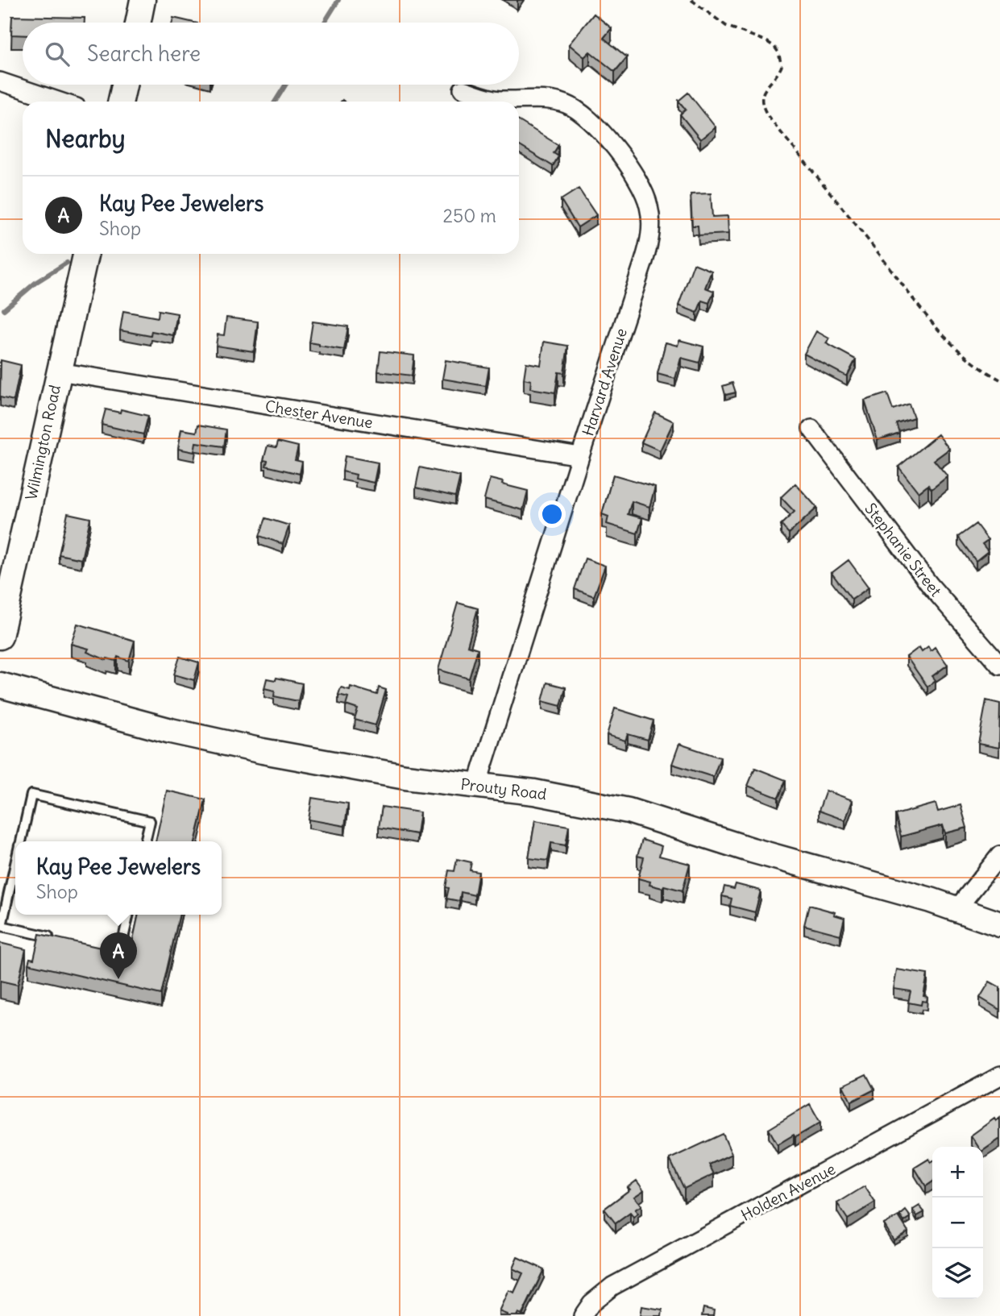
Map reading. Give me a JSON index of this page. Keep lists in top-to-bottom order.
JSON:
{
  "streets": {
    "street": [
      "Harvard Avenue",
      "Chester Avenue",
      "Wilmington Road",
      "Stephanie Street",
      "Prouty Road",
      "Holden Avenue"
    ]
  },
  "crossings": [
    ["Harvard Avenue", "Chester Avenue"],
    ["Harvard Avenue", "Prouty Road"],
    ["Chester Avenue", "Wilmington Road"]
  ],
  "page": {
    "search": "Search here",
    "heading": "Nearby",
    "list": [
      {
        "mark": "A",
        "name": "Kay Pee Jewelers",
        "note": "Shop",
        "value": "250 m"
      }
    ],
    "popup": ["Kay Pee Jewelers", "Shop"],
    "pins": "A",
    "map_buttons": ["+", "−"]
  }
}
